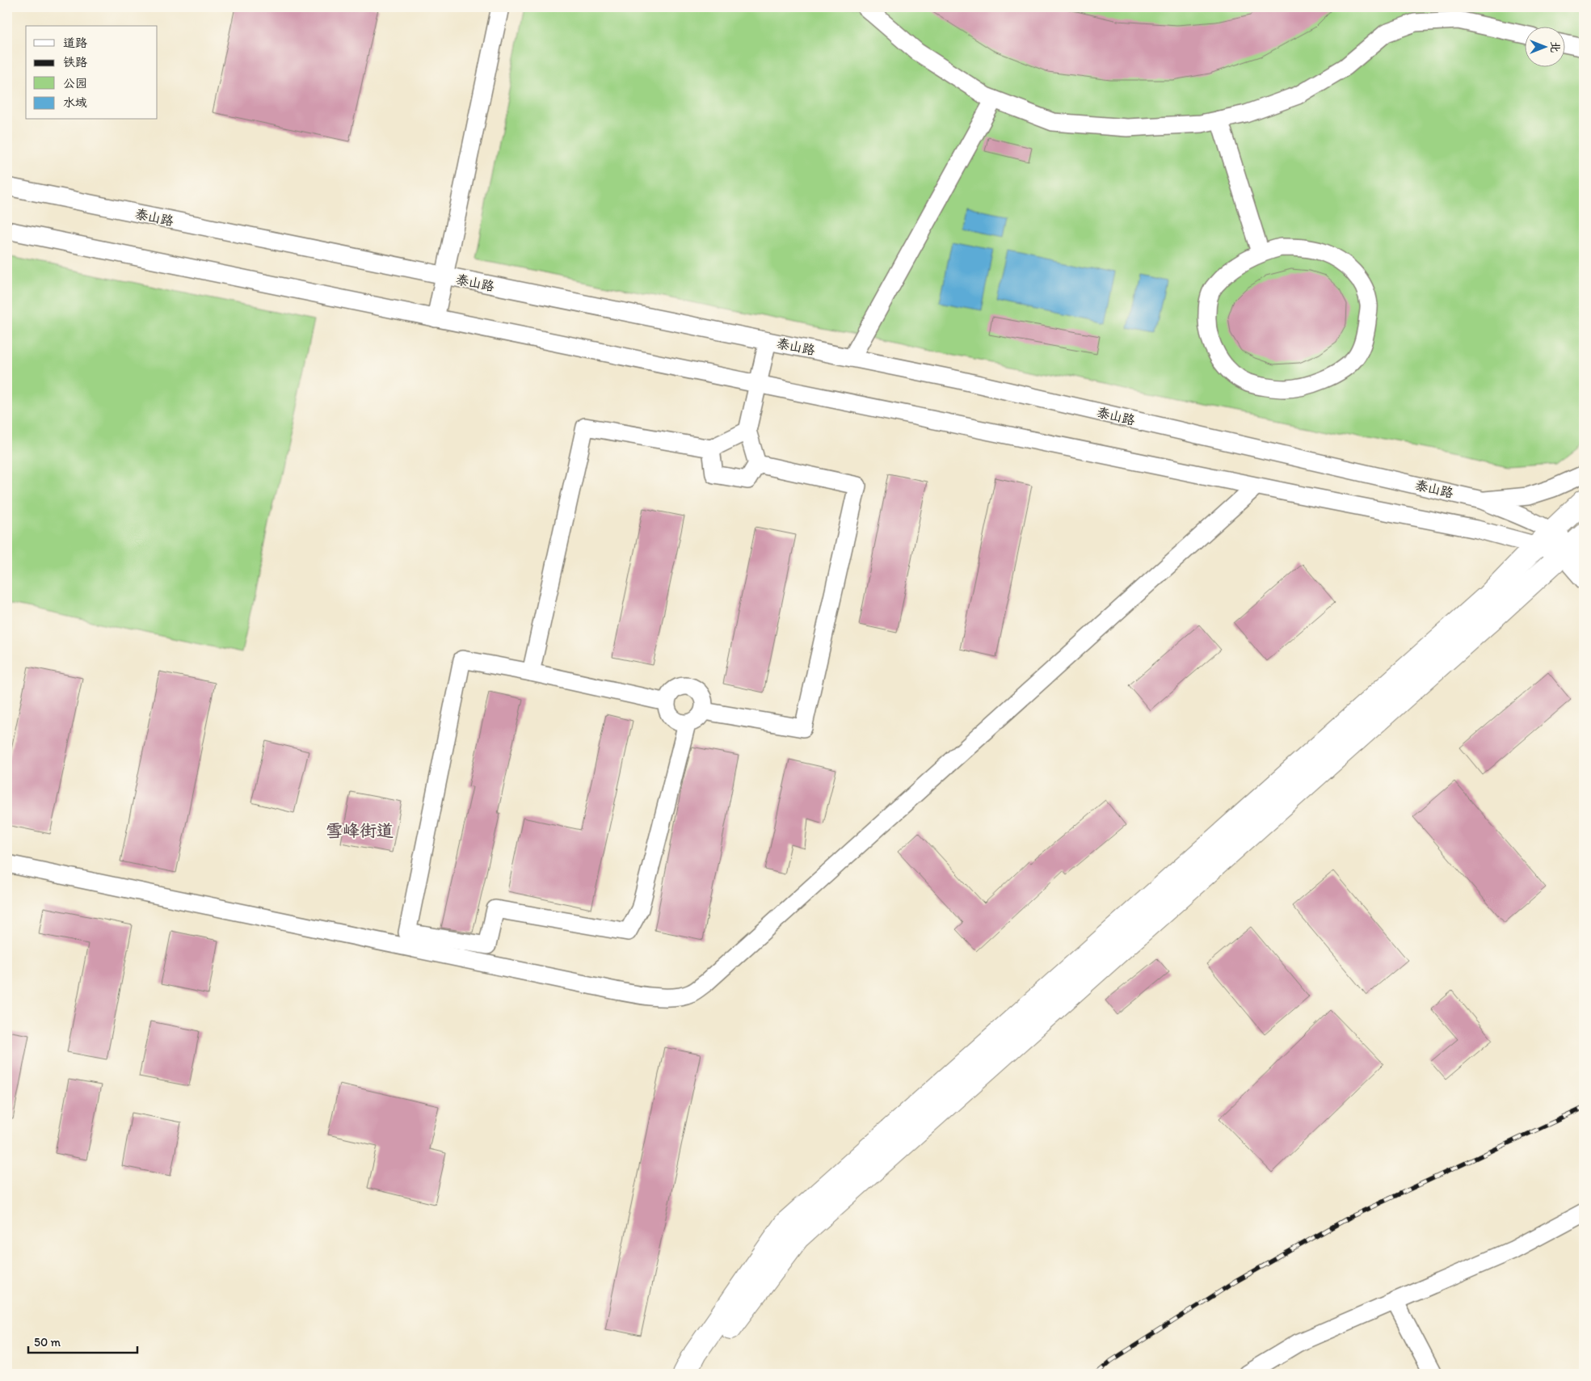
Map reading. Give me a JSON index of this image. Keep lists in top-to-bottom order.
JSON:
{
  "streets": {
    "street": ["泰山路"]
  },
  "districts": ["雪峰街道"],
  "legend": [
    "道路",
    "铁路",
    "公园",
    "水域"
  ],
  "scale_bar": "50 m",
  "north": "right"
}
